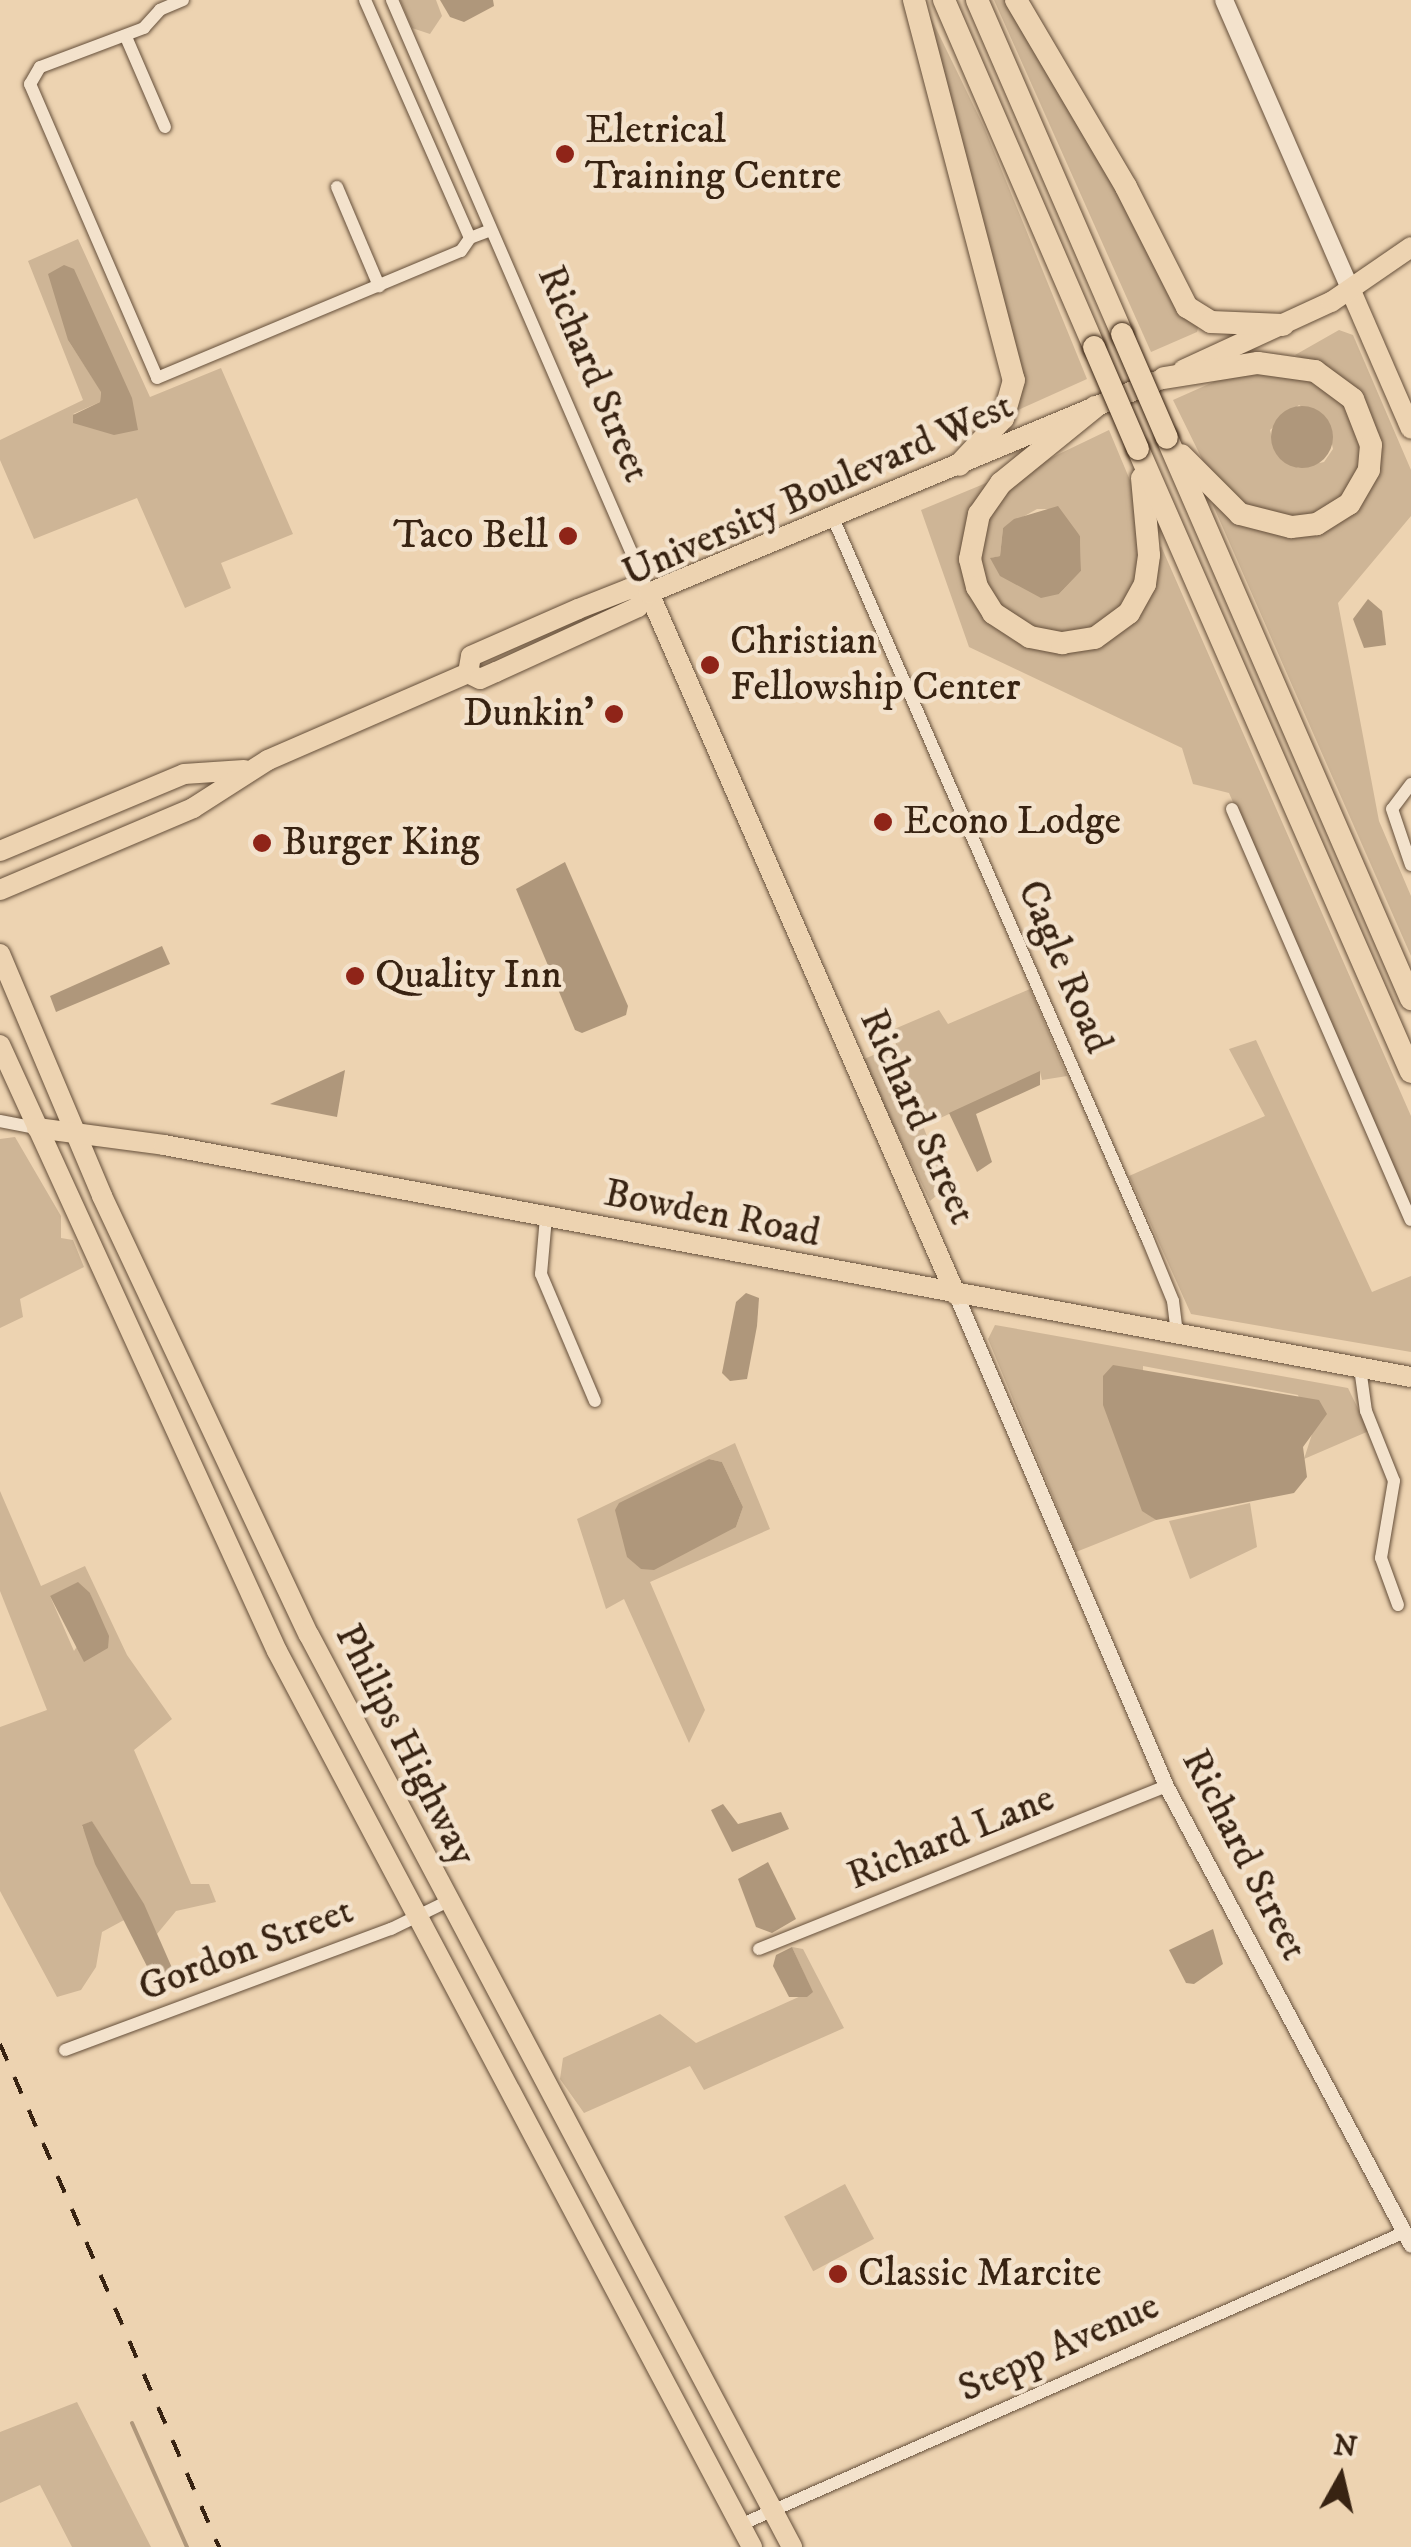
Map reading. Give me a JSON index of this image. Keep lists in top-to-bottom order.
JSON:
{
  "streets": {
    "main road": [
      "Richard Street",
      "University Boulevard West",
      "Bowden Road",
      "Philips Highway"
    ],
    "street": [
      "Cagle Road",
      "Richard Lane",
      "Gordon Street",
      "Stepp Avenue"
    ]
  },
  "crossings": [
    ["Richard Street", "University Boulevard West"],
    ["Richard Street", "Bowden Road"],
    ["Richard Street", "Richard Lane"],
    ["Richard Street", "Stepp Avenue"],
    ["University Boulevard West", "Cagle Road"],
    ["Cagle Road", "Bowden Road"],
    ["Bowden Road", "Philips Highway"],
    ["Philips Highway", "Gordon Street"],
    ["Philips Highway", "Stepp Avenue"]
  ],
  "places": [
    "Eletrical Training Centre",
    "Taco Bell",
    "Christian Fellowship Center",
    "Dunkin'",
    "Econo Lodge",
    "Burger King",
    "Quality Inn",
    "Classic Marcite"
  ],
  "north": "top"
}
